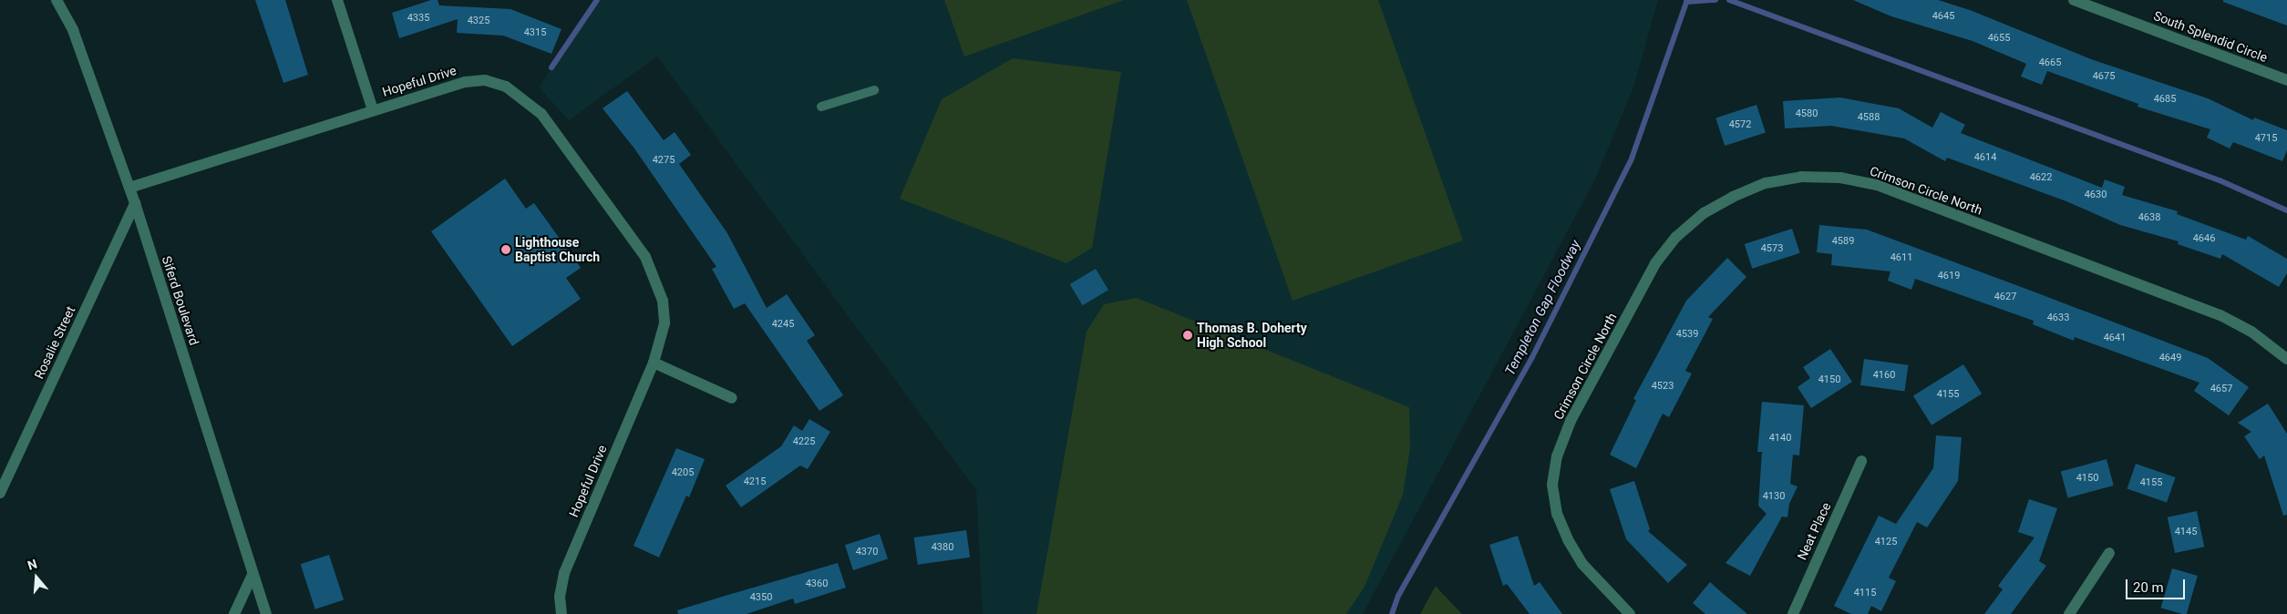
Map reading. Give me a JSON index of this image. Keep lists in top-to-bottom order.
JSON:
{
  "streets": {
    "street": [
      "South Splendid Circle",
      "Hopeful Drive",
      "Crimson Circle North",
      "Siferd Boulevard",
      "Rosalie Street",
      "Neat Place"
    ]
  },
  "crossings": [
    ["Hopeful Drive", "Siferd Boulevard"],
    ["Siferd Boulevard", "Rosalie Street"]
  ],
  "water": ["Templeton Gap Floodway"],
  "places": ["Lighthouse Baptist Church", "Thomas B. Doherty High School"],
  "house_numbers": [
    "4645",
    "4335",
    "4325",
    "4315",
    "4655",
    "4665",
    "4675",
    "4685",
    "4580",
    "4588",
    "4572",
    "4715",
    "4614",
    "4275",
    "4622",
    "4630",
    "4638",
    "4646",
    "4589",
    "4573",
    "4611",
    "4619",
    "4627",
    "4633",
    "4245",
    "4539",
    "4641",
    "4649",
    "4160",
    "4150",
    "4523",
    "4657",
    "4155",
    "4140",
    "4225",
    "4205",
    "4150",
    "4215",
    "4155",
    "4130",
    "4145",
    "4125",
    "4380",
    "4370",
    "4360",
    "4115",
    "4350"
  ],
  "scale_bar": "20 m",
  "north": "top"
}
